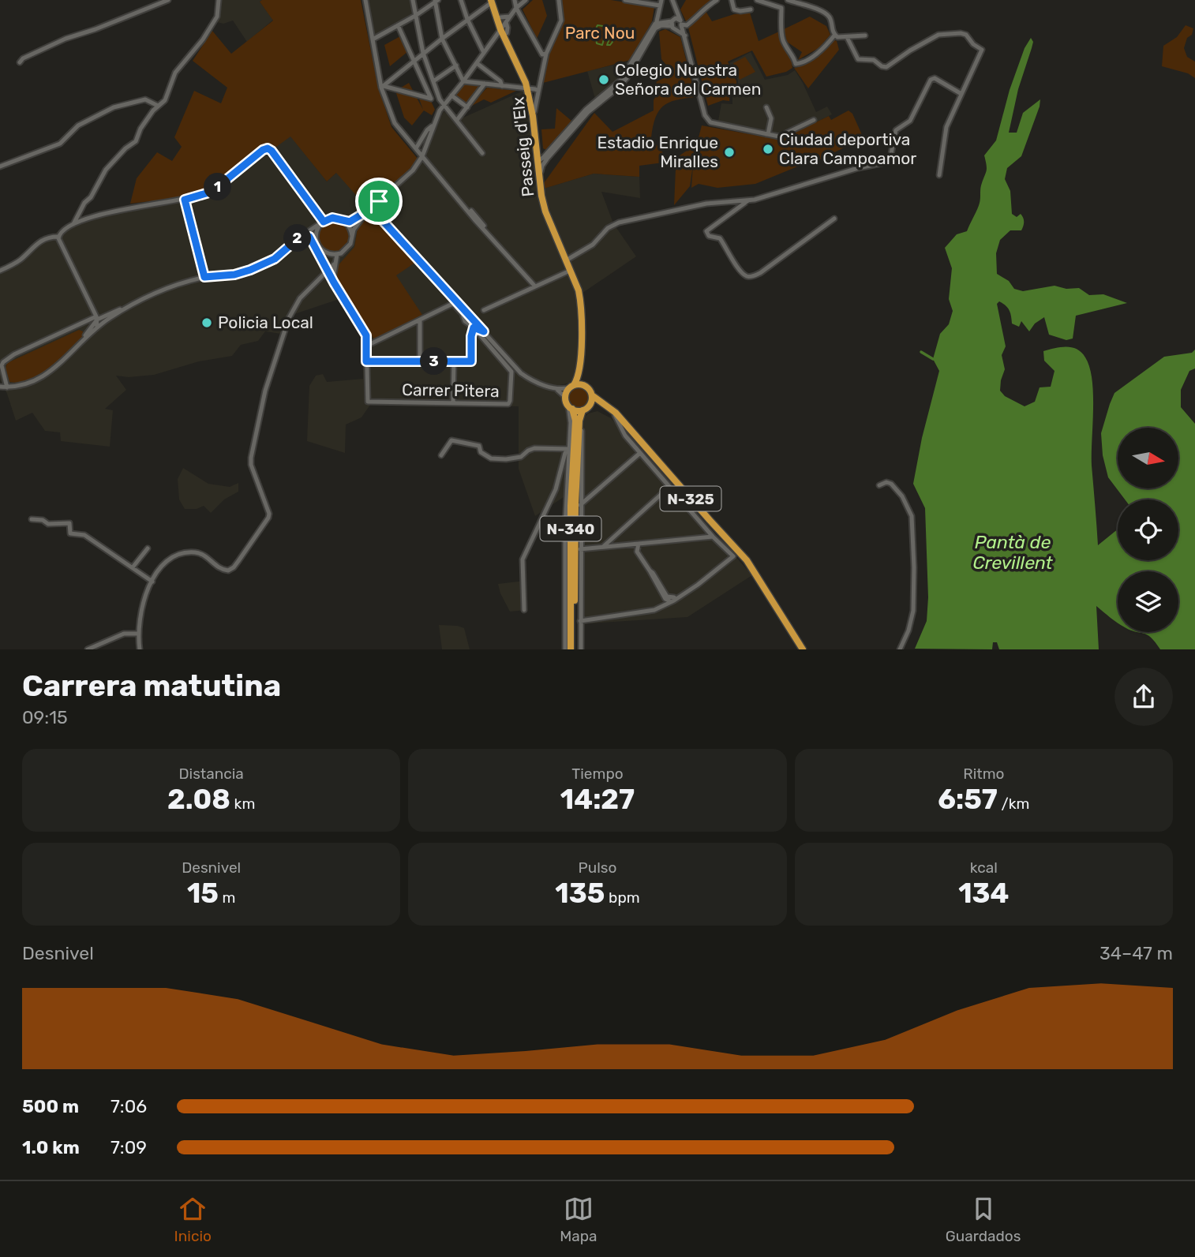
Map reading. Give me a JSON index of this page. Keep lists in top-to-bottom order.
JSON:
{
  "streets": {
    "highway": ["Passeig d'Elx", "N-325", "N-340"],
    "street": ["Carrer Pitera"]
  },
  "crossings": [
    ["N-325", "N-340"]
  ],
  "water": ["Pantà de Crevillent"],
  "parks": ["Parc Nou"],
  "places": [
    "Colegio Nuestra Señora del Carmen",
    "Ciudad deportiva Clara Campoamor",
    "Estadio Enrique Miralles",
    "Policia Local"
  ],
  "north": "right",
  "page": {
    "pins": ["1", "2", "3"],
    "heading": ["Carrera matutina", "09:15"],
    "stats": [
      ["Distancia", "2.08 km"],
      ["Tiempo", "14:27"],
      ["Ritmo", "6:57 /km"],
      ["Desnivel", "15 m"],
      ["Pulso", "135 bpm"],
      ["kcal", "134"]
    ],
    "chart": ["Desnivel", "34–47 m"],
    "list": [
      {
        "name": "500 m",
        "note": "7:06"
      },
      {
        "name": "1.0 km",
        "note": "7:09"
      }
    ],
    "tabs": ["Inicio", "Mapa", "Guardados"]
  }
}
